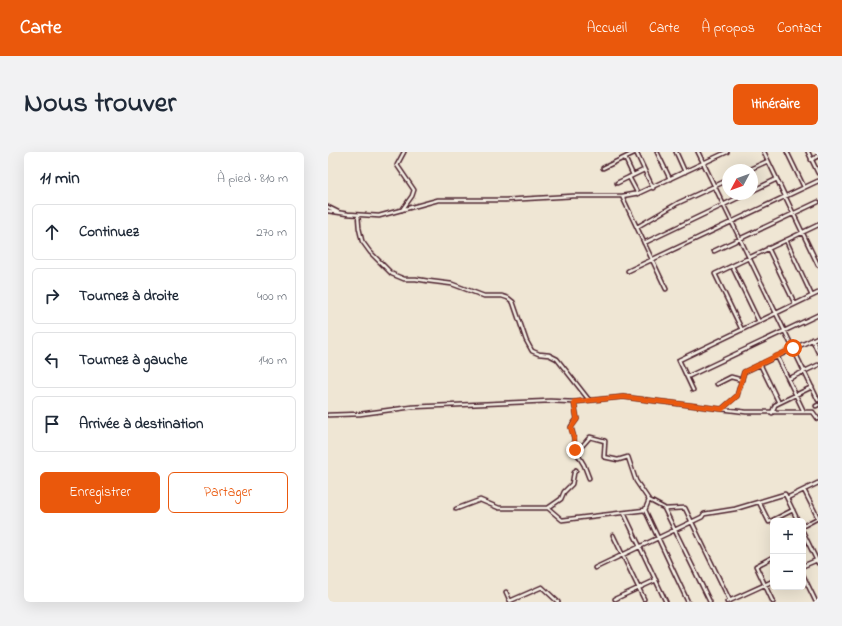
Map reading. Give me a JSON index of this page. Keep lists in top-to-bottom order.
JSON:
{
  "north": "bottom left",
  "page": {
    "header": "Carte",
    "nav": [
      "Accueil",
      "Carte",
      "À propos",
      "Contact"
    ],
    "title": "Nous trouver",
    "buttons": [
      "Itinéraire",
      ["Enregistrer", "Partager"]
    ],
    "heading": ["11 min", "À pied · 810 m"],
    "list": [
      ["Continuez", "270 m"],
      ["Tournez à droite", "400 m"],
      ["Tournez à gauche", "140 m"],
      "Arrivée à destination"
    ],
    "map_buttons": ["+", "−"]
  }
}
